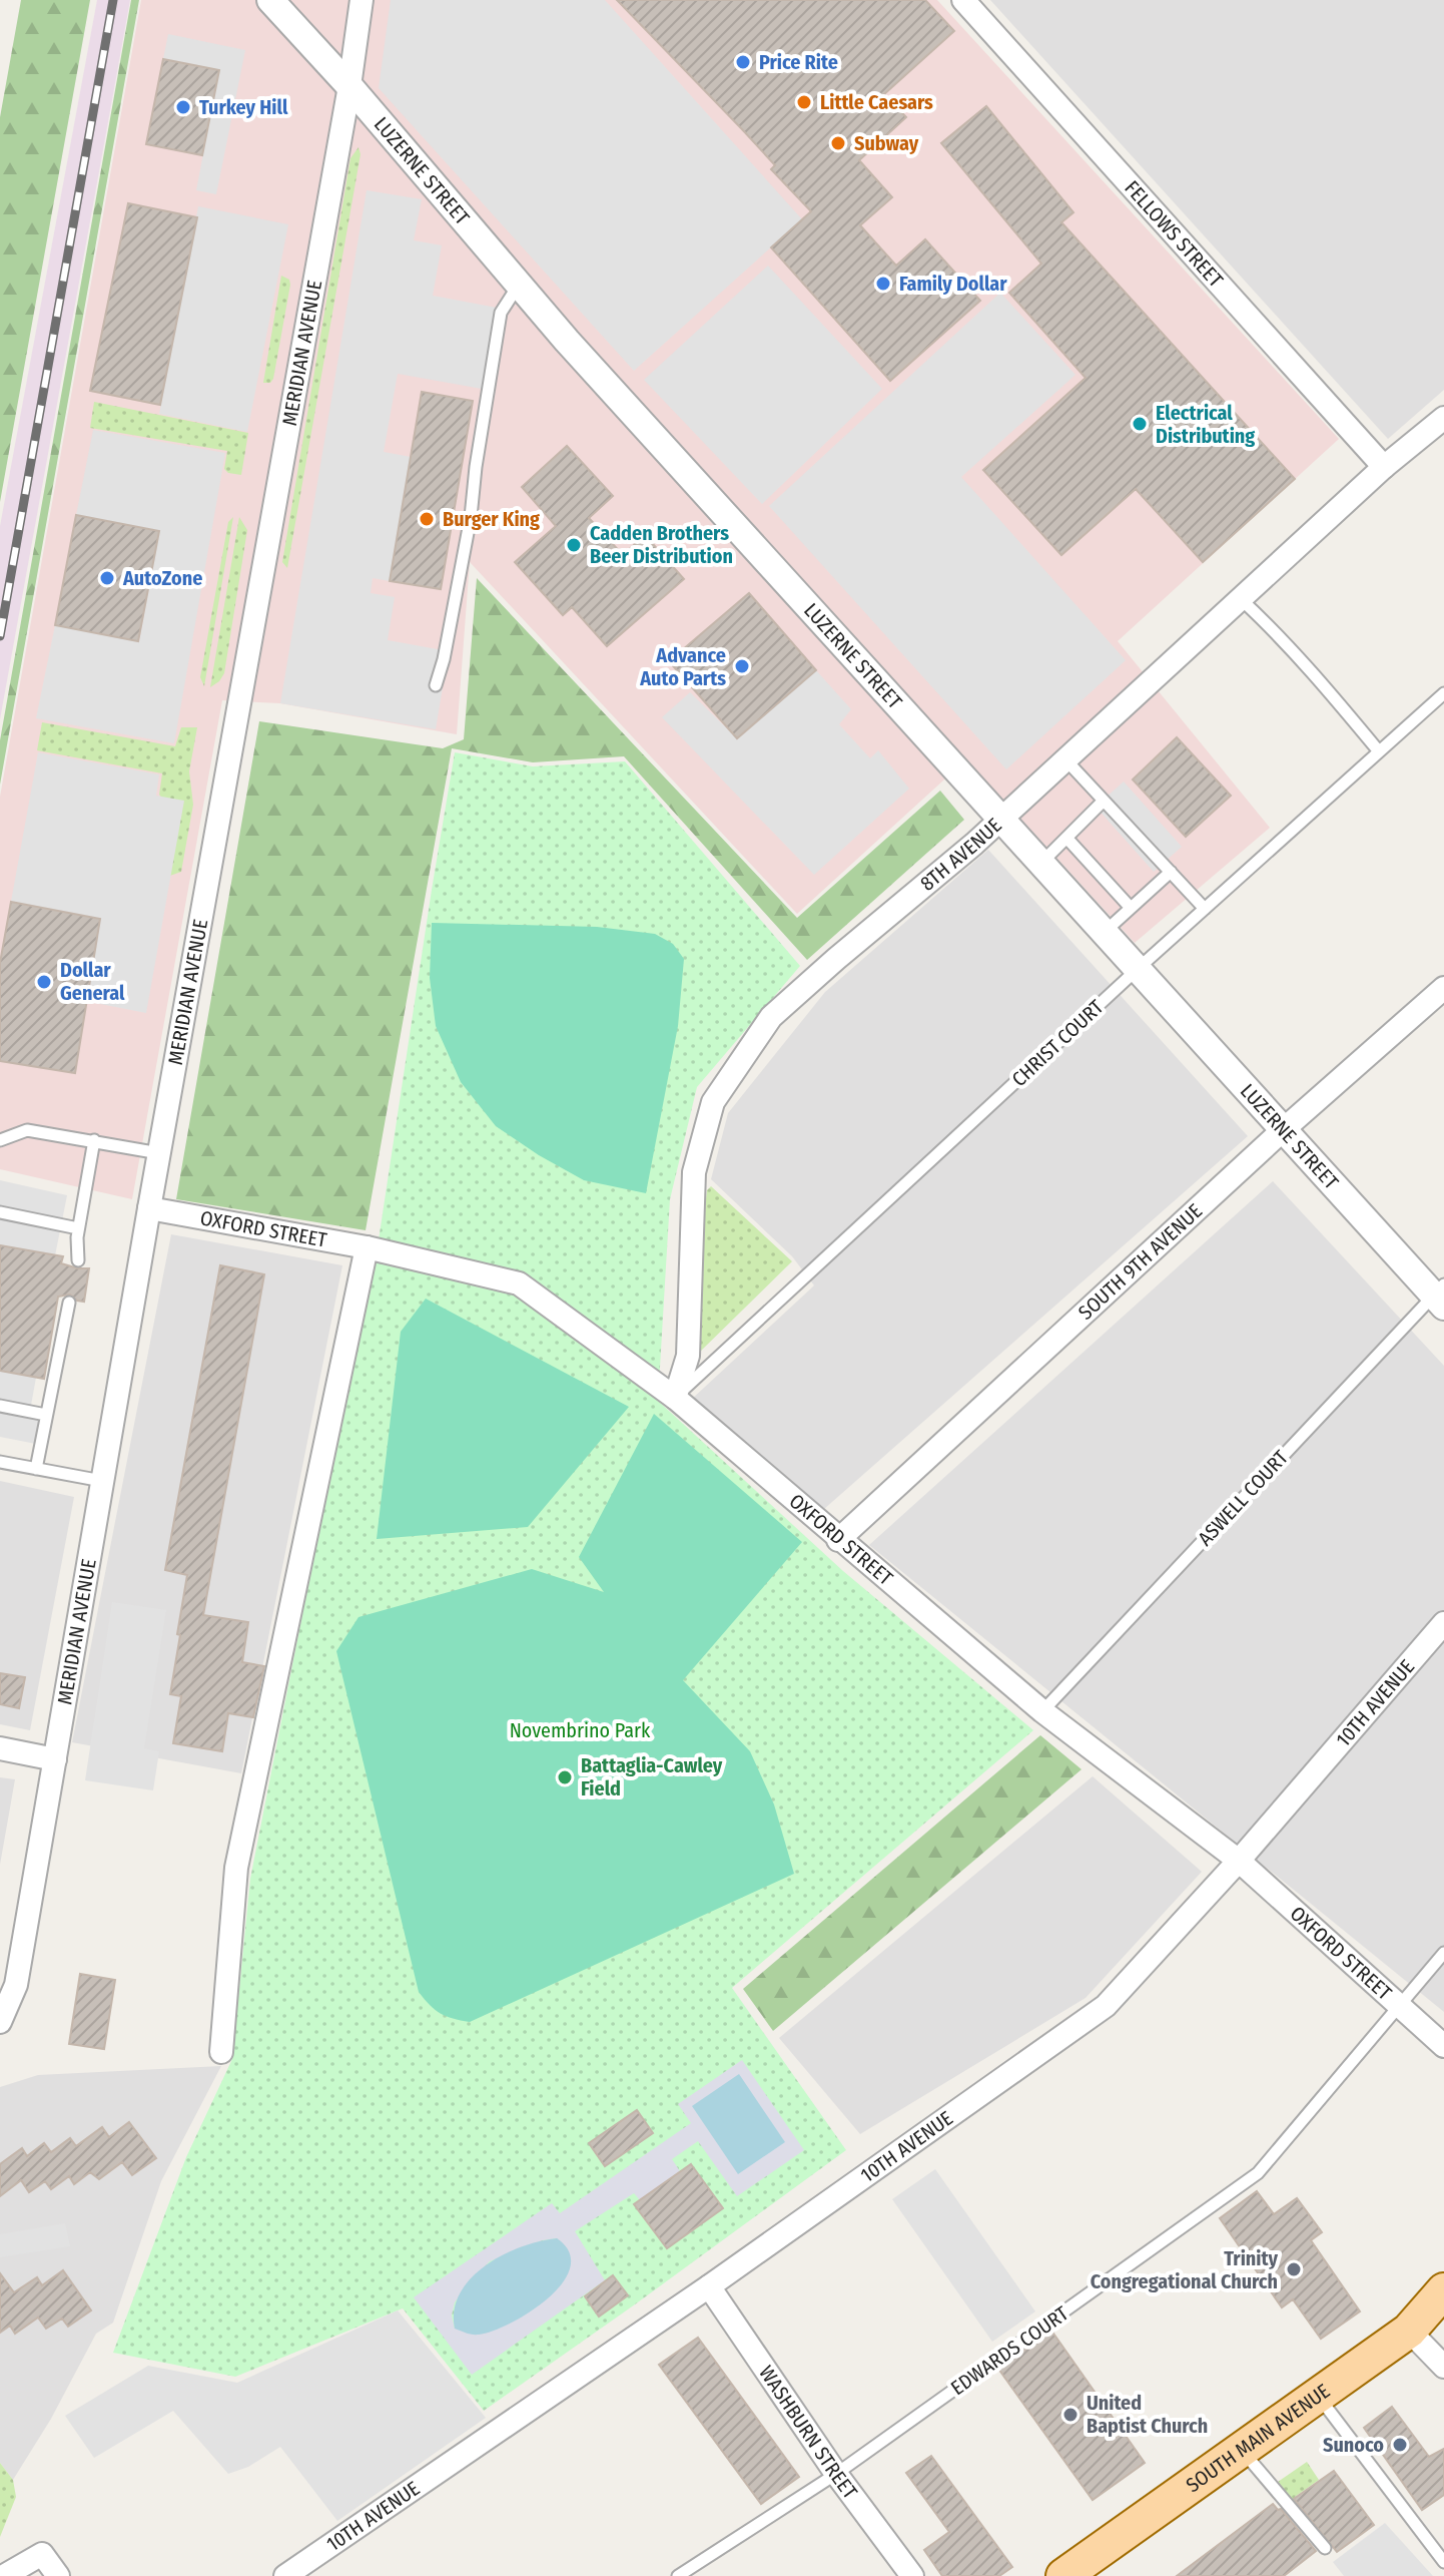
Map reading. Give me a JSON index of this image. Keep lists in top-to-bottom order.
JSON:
{
  "streets": {
    "main road": ["SOUTH MAIN AVENUE"],
    "street": [
      "LUZERNE STREET",
      "FELLOWS STREET",
      "MERIDIAN AVENUE",
      "8TH AVENUE",
      "OXFORD STREET",
      "SOUTH 9TH AVENUE",
      "10TH AVENUE",
      "WASHBURN STREET"
    ],
    "lane": ["CHRIST COURT", "ASWELL COURT", "EDWARDS COURT"]
  },
  "crossings": [
    ["LUZERNE STREET", "MERIDIAN AVENUE"],
    ["LUZERNE STREET", "8TH AVENUE"],
    ["LUZERNE STREET", "CHRIST COURT"],
    ["LUZERNE STREET", "SOUTH 9TH AVENUE"],
    ["LUZERNE STREET", "ASWELL COURT"],
    ["FELLOWS STREET", "8TH AVENUE"],
    ["MERIDIAN AVENUE", "OXFORD STREET"],
    ["8TH AVENUE", "CHRIST COURT"],
    ["8TH AVENUE", "OXFORD STREET"],
    ["CHRIST COURT", "OXFORD STREET"],
    ["OXFORD STREET", "SOUTH 9TH AVENUE"],
    ["OXFORD STREET", "ASWELL COURT"],
    ["OXFORD STREET", "10TH AVENUE"],
    ["OXFORD STREET", "EDWARDS COURT"],
    ["10TH AVENUE", "WASHBURN STREET"],
    ["EDWARDS COURT", "WASHBURN STREET"]
  ],
  "parks": ["Novembrino Park"],
  "places": [
    "Price Rite",
    "Little Caesars",
    "Turkey Hill",
    "Subway",
    "Family Dollar",
    "Electrical Distributing",
    "Burger King",
    "Cadden Brothers Beer Distribution",
    "AutoZone",
    "Advance Auto Parts",
    "Dollar General",
    "Battaglia-Cawley Field",
    "Trinity Congregational Church",
    "United Baptist Church",
    "Sunoco"
  ]
}
